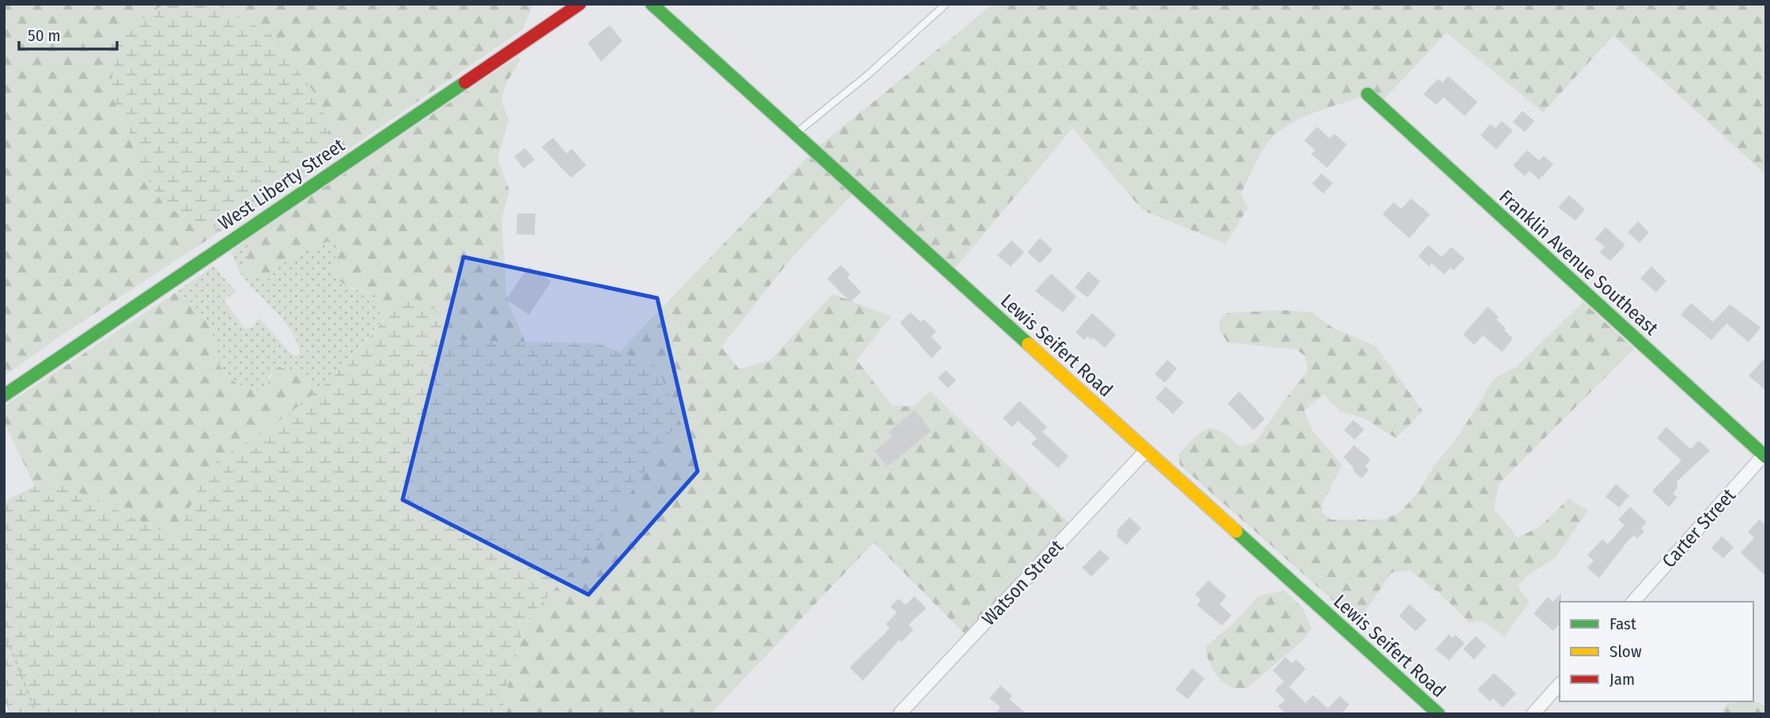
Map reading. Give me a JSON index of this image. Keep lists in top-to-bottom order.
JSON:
{
  "streets": {
    "street": [
      "West Liberty Street",
      "Franklin Avenue Southeast",
      "Lewis Seifert Road",
      "Carter Street",
      "Watson Street"
    ]
  },
  "crossings": [
    ["Franklin Avenue Southeast", "Carter Street"],
    ["Lewis Seifert Road", "Watson Street"]
  ],
  "legend": ["Fast", "Slow", "Jam"],
  "scale_bar": "50 m"
}
